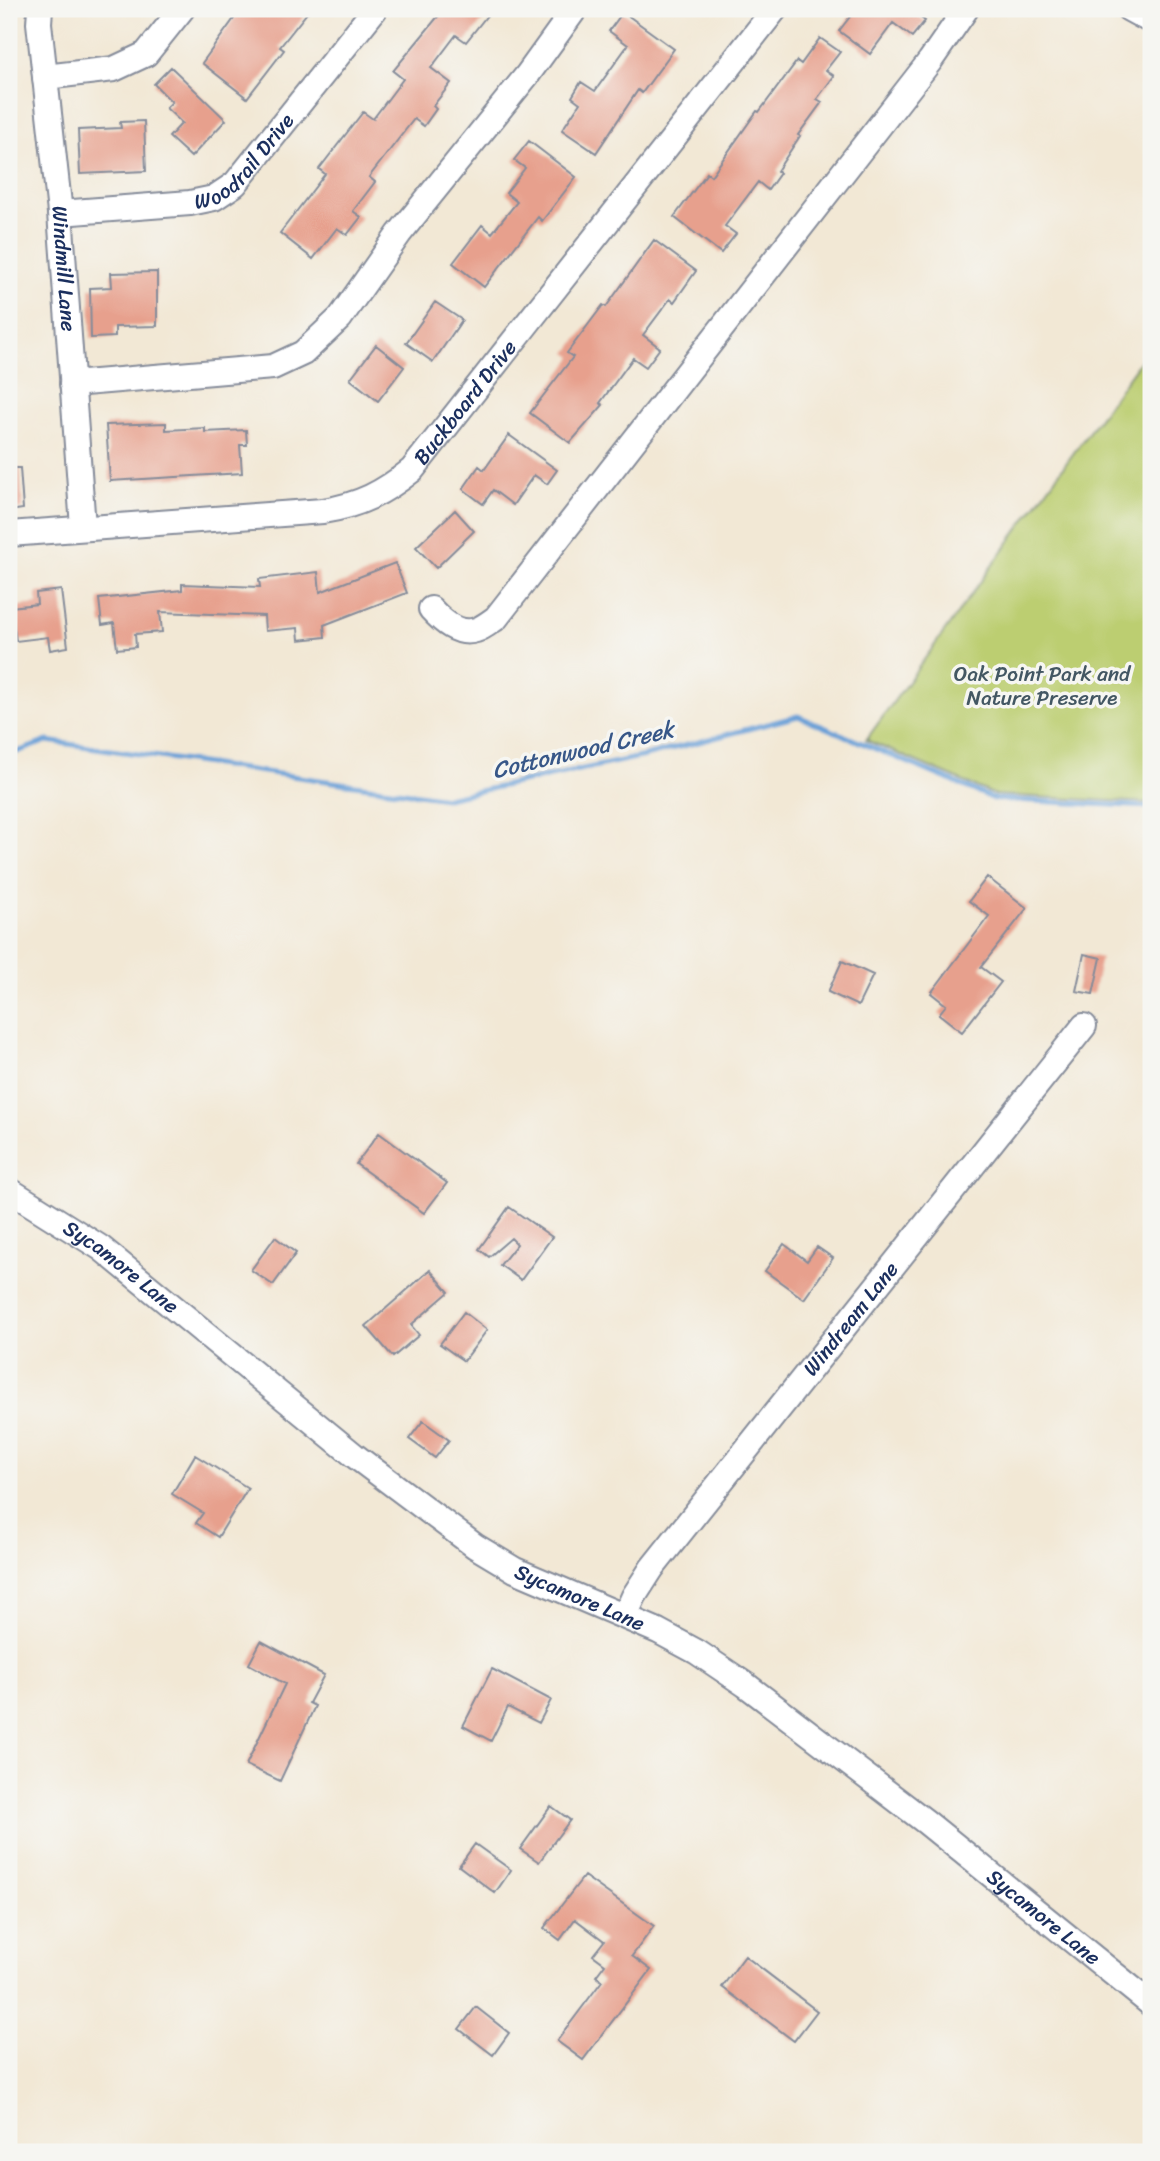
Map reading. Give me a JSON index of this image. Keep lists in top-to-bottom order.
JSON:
{
  "streets": {
    "street": [
      "Woodrail Drive",
      "Windmill Lane",
      "Buckboard Drive",
      "Sycamore Lane",
      "Windream Lane"
    ]
  },
  "crossings": [
    ["Woodrail Drive", "Windmill Lane"],
    ["Windmill Lane", "Buckboard Drive"],
    ["Sycamore Lane", "Windream Lane"]
  ],
  "water": ["Cottonwood Creek"],
  "parks": ["Oak Point Park and Nature Preserve"]
}
